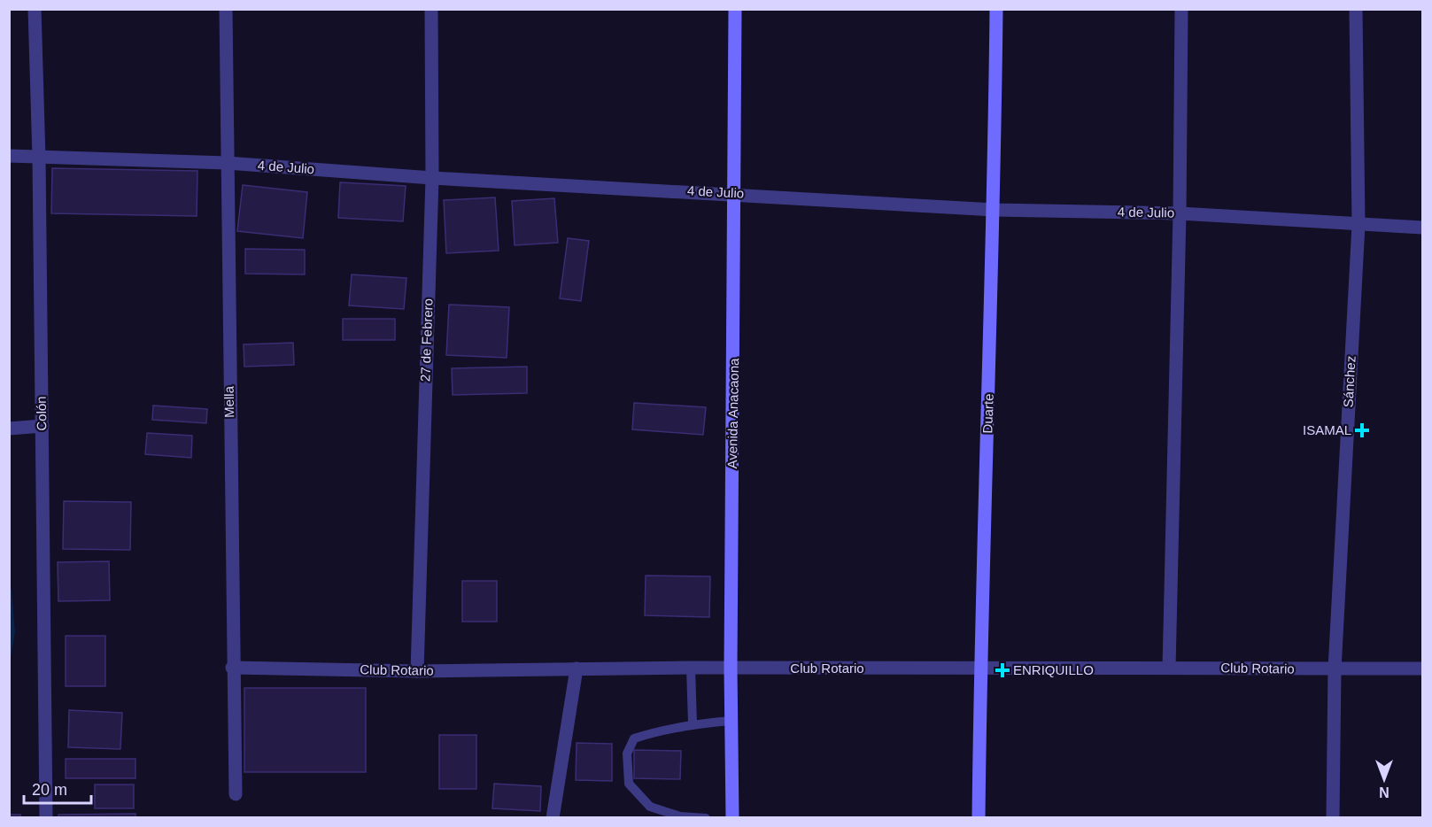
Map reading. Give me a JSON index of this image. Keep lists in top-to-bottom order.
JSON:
{
  "streets": {
    "main road": ["Avenida Anacaona", "Duarte"],
    "street": [
      "4 de Julio",
      "27 de Febrero",
      "Sánchez",
      "Mella",
      "Colón",
      "Club Rotario"
    ]
  },
  "crossings": [
    ["4 de Julio", "27 de Febrero"],
    ["4 de Julio", "Sánchez"],
    ["4 de Julio", "Mella"],
    ["4 de Julio", "Colón"],
    ["4 de Julio", "Avenida Anacaona"],
    ["4 de Julio", "Duarte"],
    ["27 de Febrero", "Club Rotario"],
    ["Sánchez", "Club Rotario"],
    ["Mella", "Club Rotario"],
    ["Avenida Anacaona", "Club Rotario"],
    ["Duarte", "Club Rotario"]
  ],
  "places": {
    "health": ["ISAMAL", "ENRIQUILLO"]
  },
  "scale_bar": "20 m",
  "north": "bottom"
}
